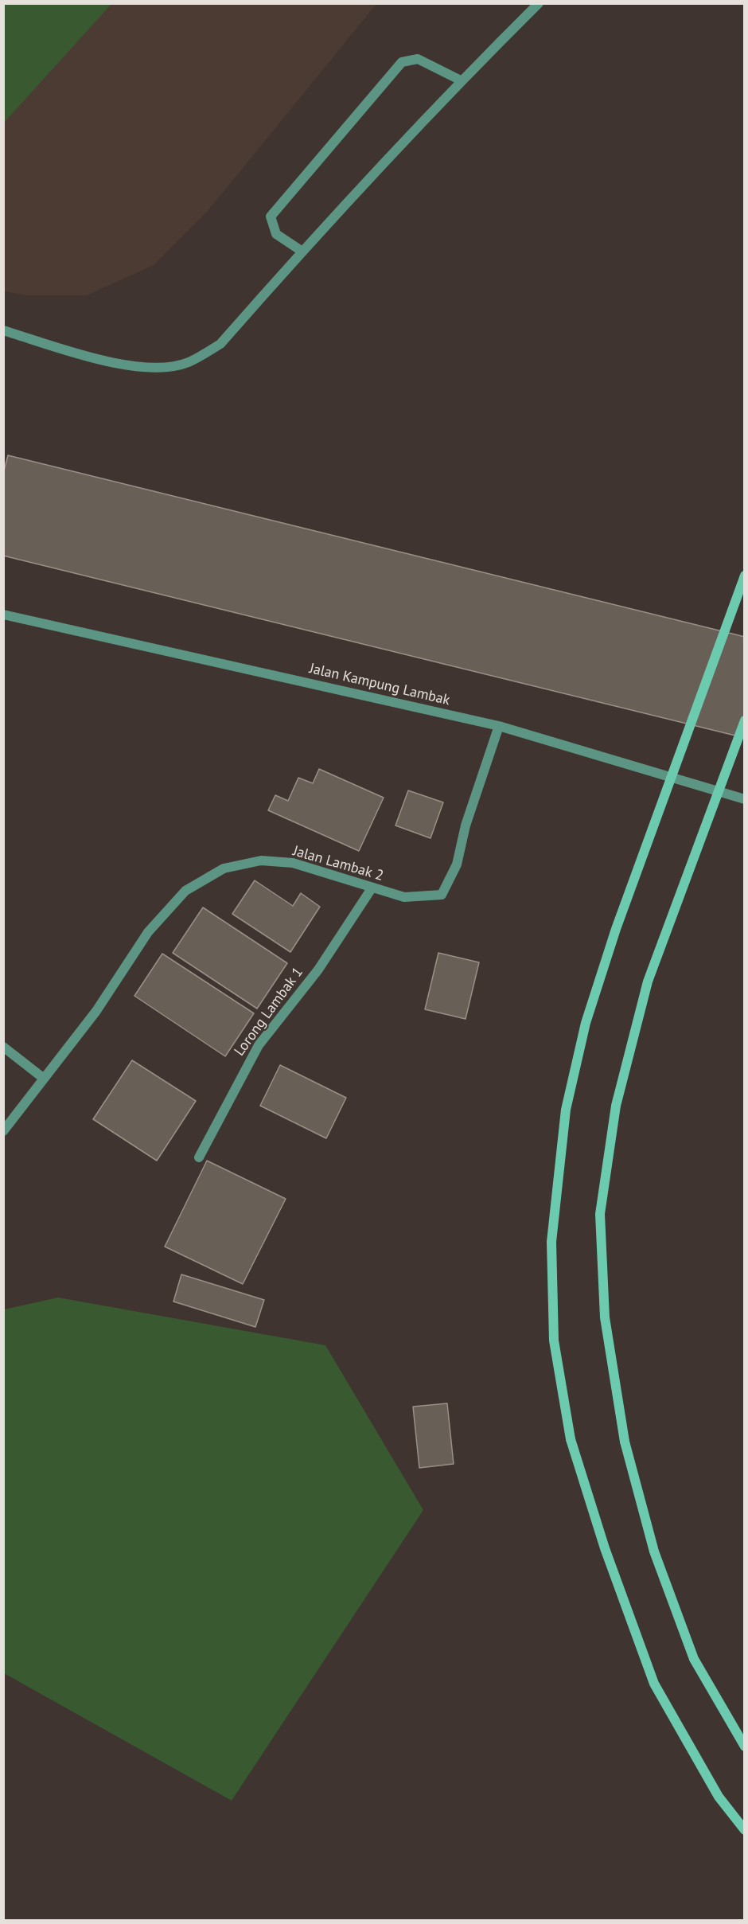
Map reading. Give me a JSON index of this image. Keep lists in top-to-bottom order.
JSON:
{
  "streets": {
    "street": ["Jalan Kampung Lambak", "Jalan Lambak 2", "Lorong Lambak 1"]
  },
  "crossings": [
    ["Jalan Kampung Lambak", "Jalan Lambak 2"],
    ["Jalan Lambak 2", "Lorong Lambak 1"]
  ]
}
